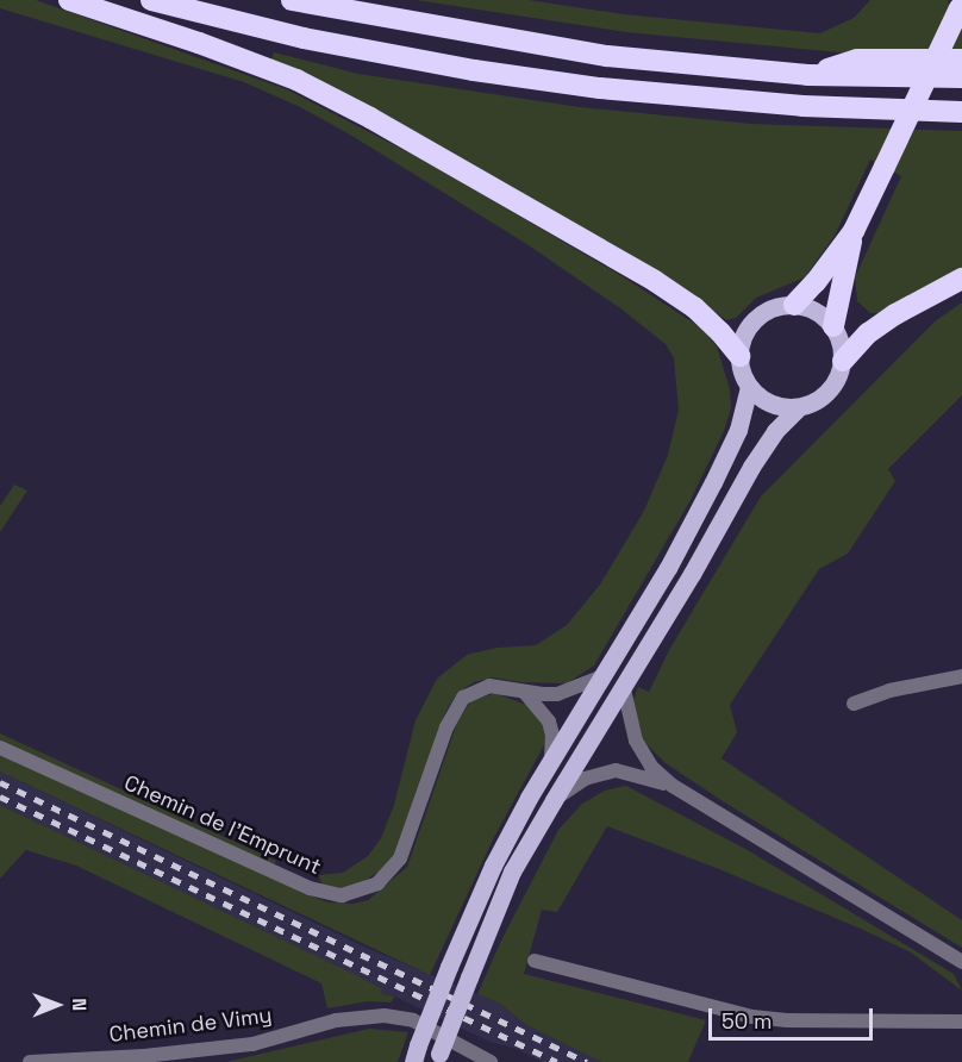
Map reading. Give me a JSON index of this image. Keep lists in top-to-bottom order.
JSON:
{
  "streets": {
    "street": ["Chemin de l'Emprunt", "Chemin de Vimy"]
  },
  "scale_bar": "50 m",
  "north": "right"
}
